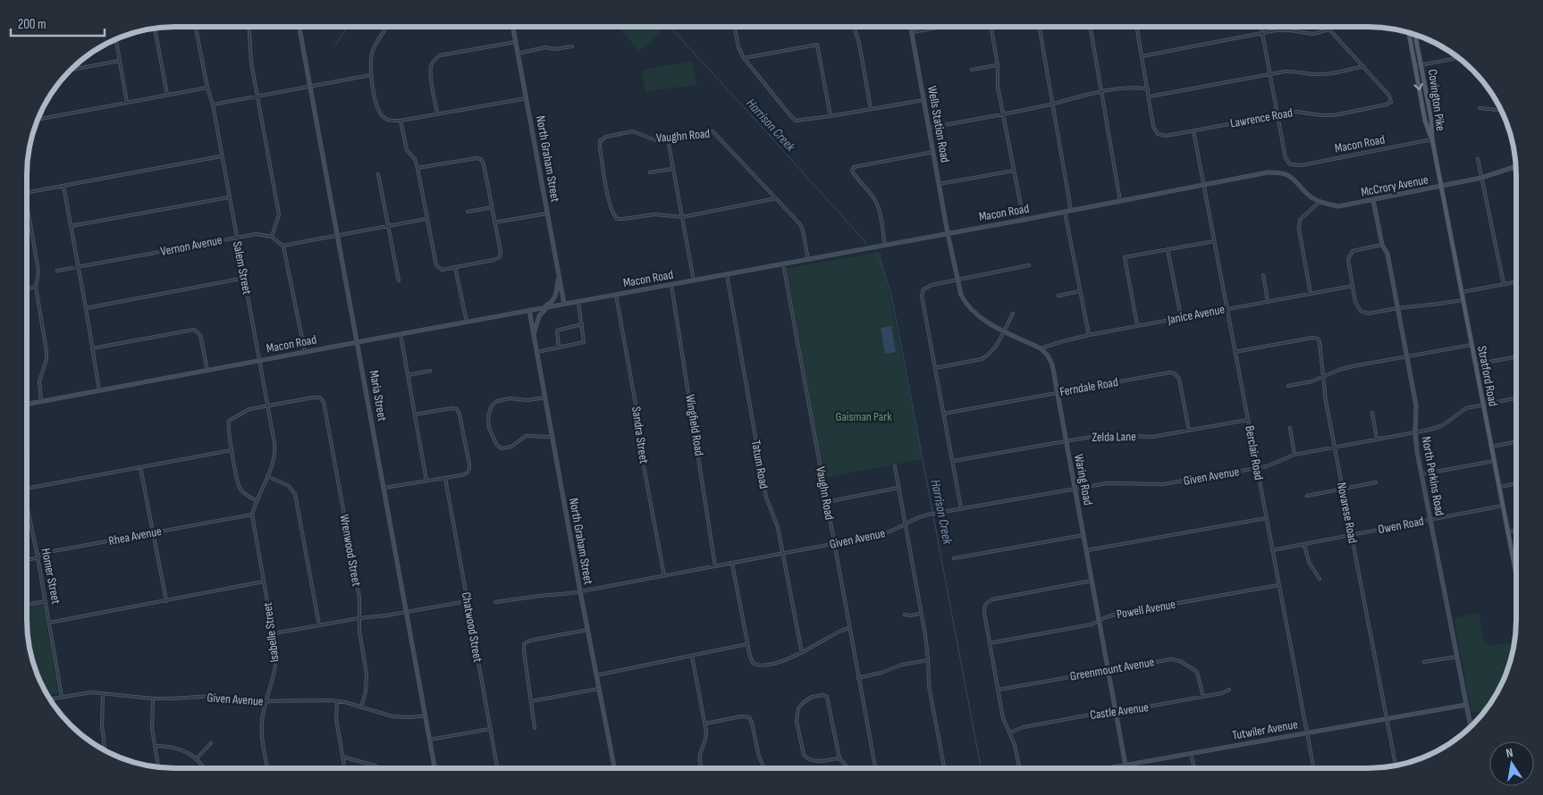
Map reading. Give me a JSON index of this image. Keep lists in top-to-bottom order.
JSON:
{
  "streets": {
    "main road": ["Covington Pike", "Stratford Road"],
    "street": [
      "Lawrence Road",
      "Wells Station Road",
      "Vaughn Road",
      "Macon Road",
      "North Graham Street",
      "McCrory Avenue",
      "Vernon Avenue",
      "Salem Street",
      "Janice Avenue",
      "Ferndale Road",
      "Maria Street",
      "Wingfield Road",
      "Sandra Street",
      "Zelda Lane",
      "Berclair Road",
      "Tatum Road",
      "Given Avenue",
      "North Perkins Road",
      "Waring Road",
      "Novarese Road",
      "Owen Road",
      "Rhea Avenue",
      "Wrenwood Street",
      "Homer Street",
      "Powell Avenue",
      "Chatwood Street",
      "Isabelle Street",
      "Greenmount Avenue",
      "Castle Avenue",
      "Tutwiler Avenue"
    ]
  },
  "crossings": [
    ["Covington Pike", "Macon Road"],
    ["Covington Pike", "Stratford Road"],
    ["Lawrence Road", "Macon Road"],
    ["Lawrence Road", "Berclair Road"],
    ["Wells Station Road", "Macon Road"],
    ["Vaughn Road", "Macon Road"],
    ["Vaughn Road", "Given Avenue"],
    ["Macon Road", "North Graham Street"],
    ["Macon Road", "McCrory Avenue"],
    ["Macon Road", "Salem Street"],
    ["Macon Road", "Stratford Road"],
    ["Macon Road", "Maria Street"],
    ["Macon Road", "Wingfield Road"],
    ["Macon Road", "Sandra Street"],
    ["Macon Road", "Berclair Road"],
    ["Macon Road", "Tatum Road"],
    ["North Graham Street", "Given Avenue"],
    ["McCrory Avenue", "Stratford Road"],
    ["McCrory Avenue", "North Perkins Road"],
    ["Vernon Avenue", "Salem Street"],
    ["Salem Street", "Rhea Avenue"],
    ["Salem Street", "Wrenwood Street"],
    ["Salem Street", "Isabelle Street"],
    ["Janice Avenue", "Berclair Road"],
    ["Janice Avenue", "Waring Road"],
    ["Stratford Road", "Given Avenue"],
    ["Stratford Road", "Owen Road"],
    ["Ferndale Road", "Zelda Lane"],
    ["Ferndale Road", "Waring Road"],
    ["Maria Street", "Given Avenue"],
    ["Wingfield Road", "Given Avenue"],
    ["Sandra Street", "Given Avenue"],
    ["Zelda Lane", "Berclair Road"],
    ["Zelda Lane", "Waring Road"],
    ["Berclair Road", "Given Avenue"],
    ["Berclair Road", "Novarese Road"],
    ["Berclair Road", "Owen Road"],
    ["Berclair Road", "Powell Avenue"],
    ["Berclair Road", "Tutwiler Avenue"],
    ["Tatum Road", "Given Avenue"],
    ["Given Avenue", "North Perkins Road"],
    ["Given Avenue", "Waring Road"],
    ["Given Avenue", "Novarese Road"],
    ["Given Avenue", "Wrenwood Street"],
    ["Given Avenue", "Homer Street"],
    ["Given Avenue", "Isabelle Street"],
    ["North Perkins Road", "Owen Road"],
    ["North Perkins Road", "Tutwiler Avenue"],
    ["Waring Road", "Powell Avenue"],
    ["Waring Road", "Greenmount Avenue"],
    ["Waring Road", "Castle Avenue"],
    ["Waring Road", "Tutwiler Avenue"],
    ["Novarese Road", "Owen Road"],
    ["Novarese Road", "Tutwiler Avenue"],
    ["Rhea Avenue", "Homer Street"],
    ["Rhea Avenue", "Isabelle Street"],
    ["Greenmount Avenue", "Castle Avenue"]
  ],
  "water": ["Harrison Creek"],
  "parks": ["Gaisman Park"],
  "scale_bar": "200 m",
  "north": "top"
}
